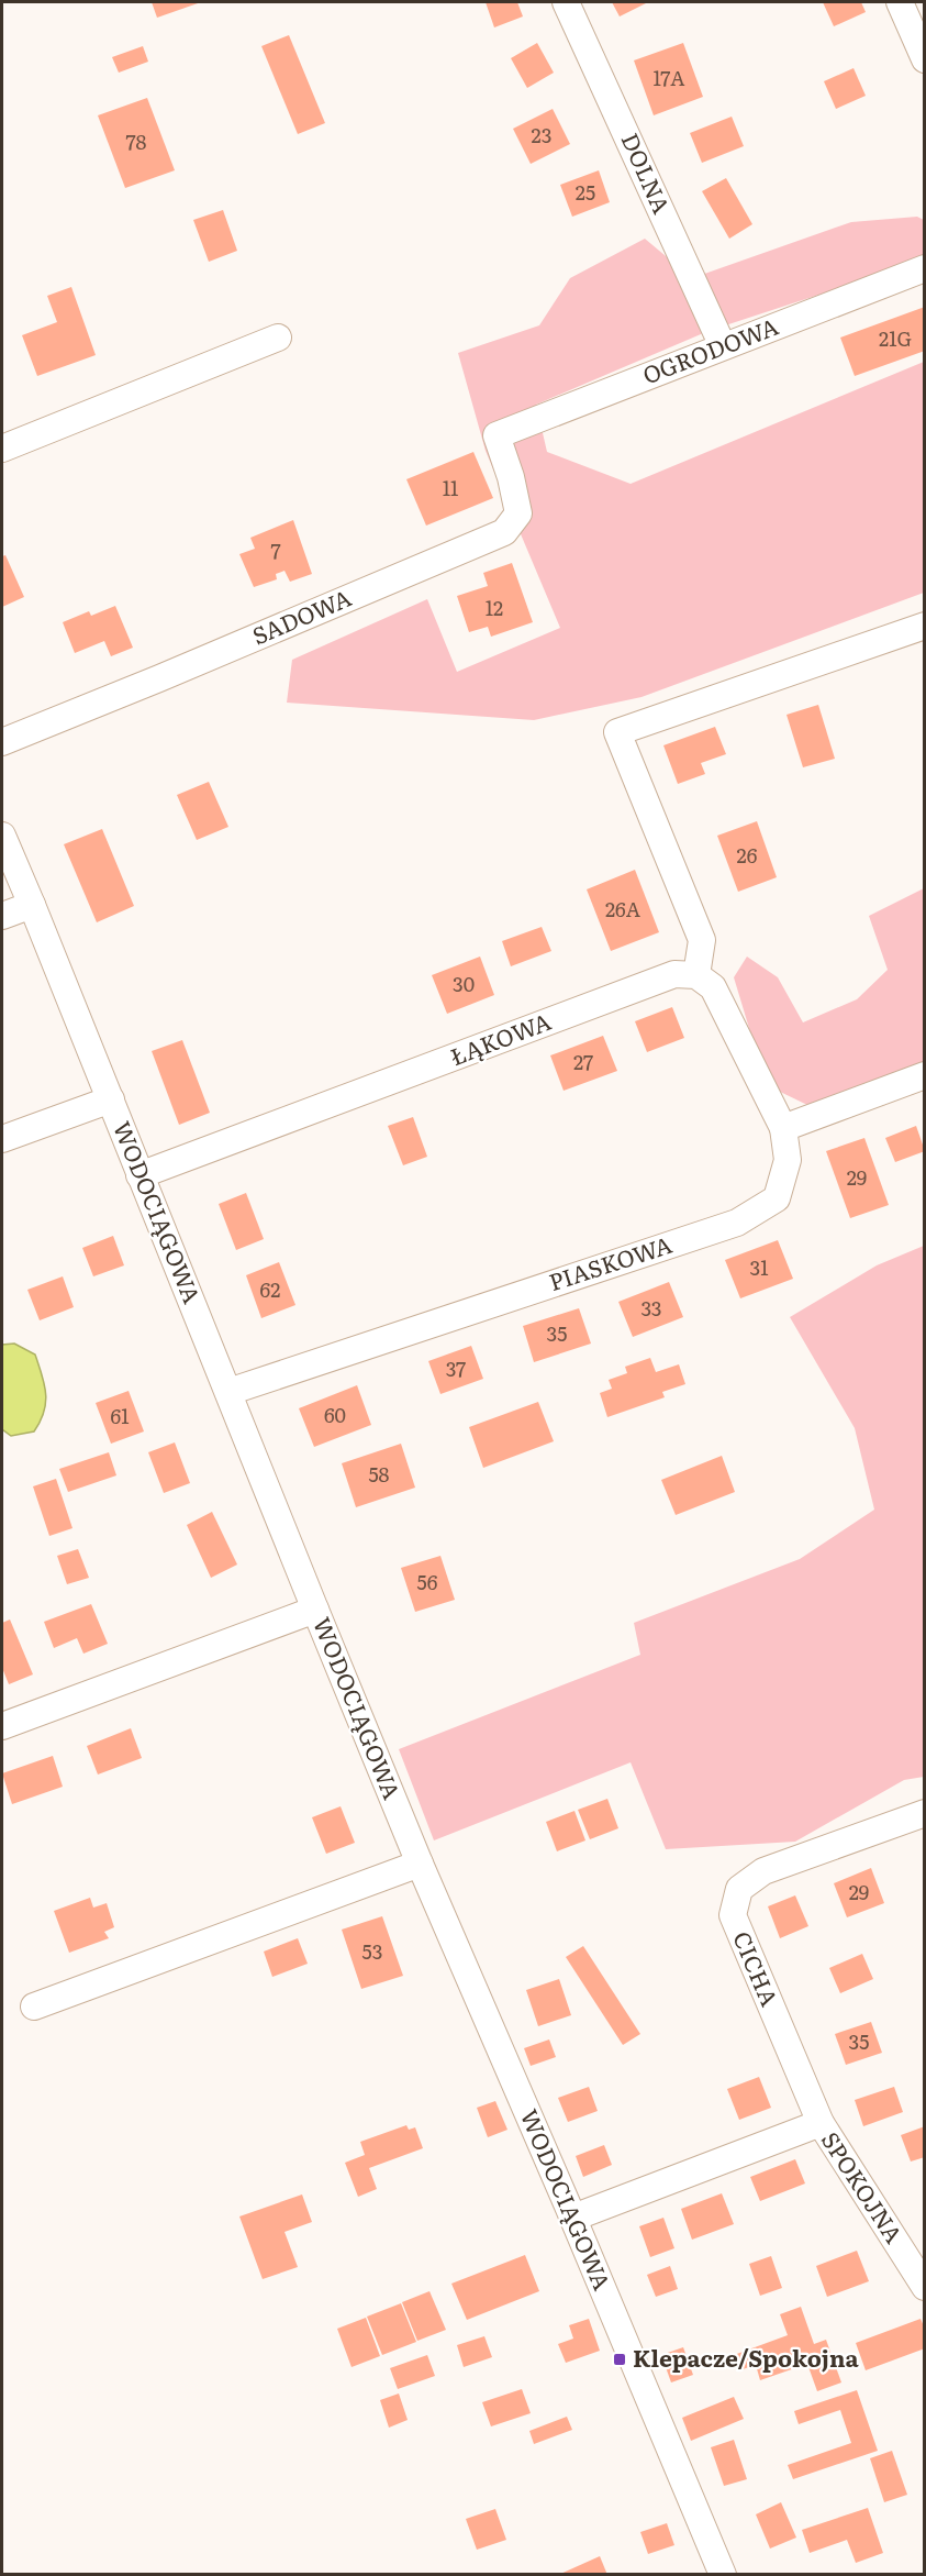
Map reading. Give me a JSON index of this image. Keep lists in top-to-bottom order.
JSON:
{
  "streets": {
    "street": [
      "DOLNA",
      "OGRODOWA",
      "SADOWA",
      "ŁĄKOWA",
      "WODOCIĄGOWA",
      "PIASKOWA",
      "CICHA",
      "SPOKOJNA"
    ]
  },
  "crossings": [
    ["DOLNA", "OGRODOWA"],
    ["OGRODOWA", "SADOWA"],
    ["ŁĄKOWA", "WODOCIĄGOWA"],
    ["WODOCIĄGOWA", "PIASKOWA"],
    ["CICHA", "SPOKOJNA"]
  ],
  "places": {
    "transit": ["Klepacze/Spokojna"]
  },
  "house_numbers": [
    "17A",
    "23",
    "78",
    "25",
    "21G",
    "11",
    "7",
    "12",
    "26",
    "26A",
    "30",
    "27",
    "29",
    "31",
    "62",
    "33",
    "35",
    "37",
    "60",
    "61",
    "58",
    "56",
    "29",
    "53",
    "35"
  ]
}
